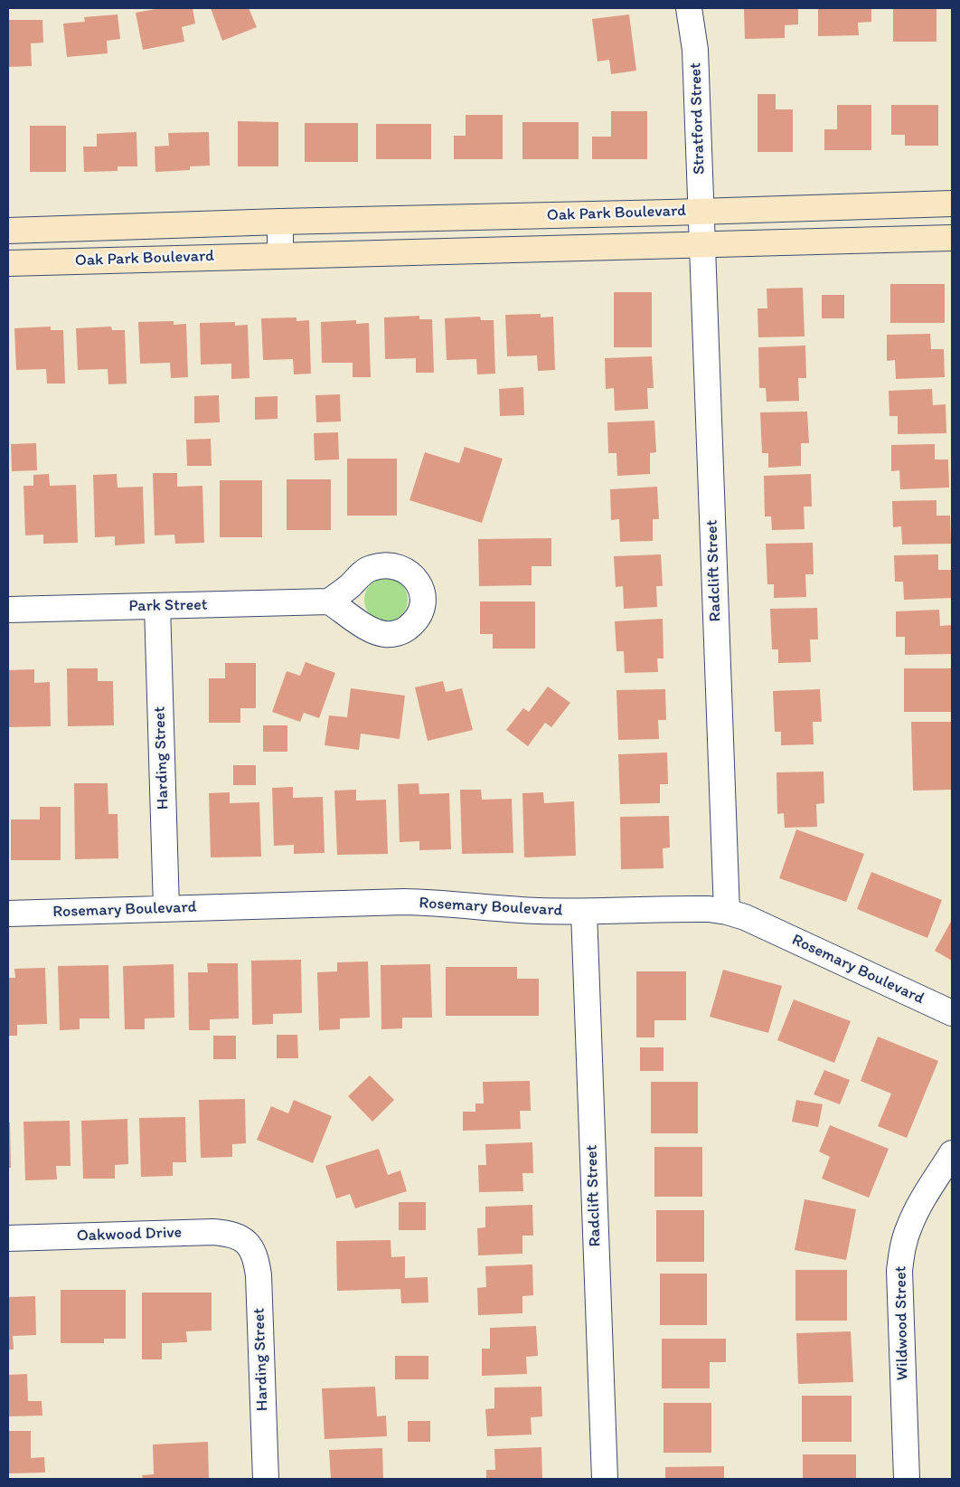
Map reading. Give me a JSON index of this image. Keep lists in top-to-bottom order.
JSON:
{
  "streets": {
    "street": [
      "Stratford Street",
      "Oak Park Boulevard",
      "Radclift Street",
      "Park Street",
      "Harding Street",
      "Rosemary Boulevard",
      "Oakwood Drive",
      "Wildwood Street"
    ]
  },
  "crossings": [
    ["Stratford Street", "Oak Park Boulevard"],
    ["Stratford Street", "Radclift Street"],
    ["Oak Park Boulevard", "Radclift Street"],
    ["Radclift Street", "Rosemary Boulevard"],
    ["Park Street", "Harding Street"],
    ["Harding Street", "Rosemary Boulevard"],
    ["Harding Street", "Oakwood Drive"]
  ]
}
